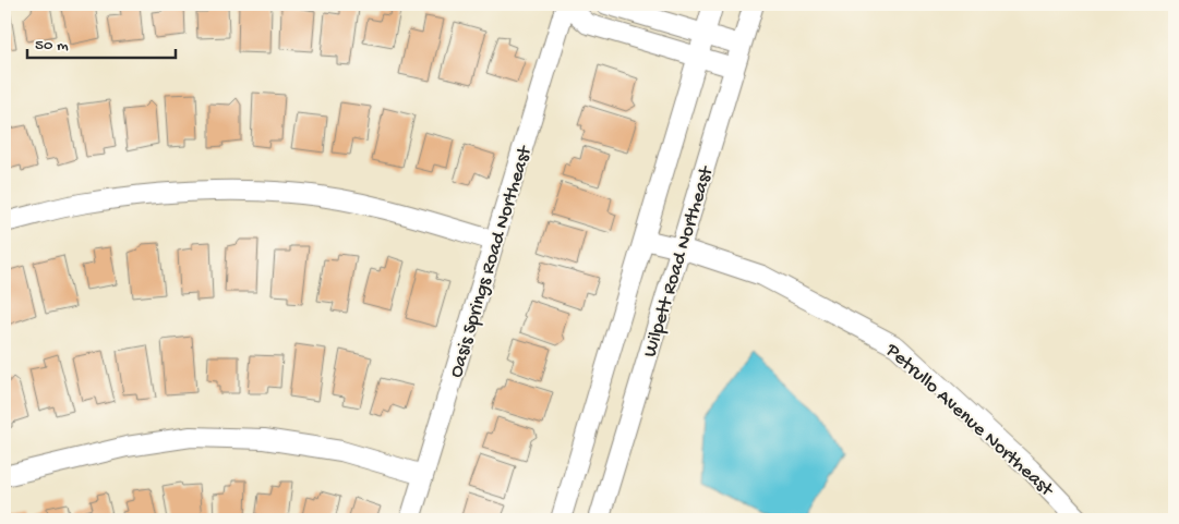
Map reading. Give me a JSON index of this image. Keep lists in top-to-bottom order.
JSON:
{
  "streets": {
    "street": ["Oasis Springs Road Northeast", "Wilpett Road Northeast", "Petrullo Avenue Northeast"]
  },
  "crossings": [
    ["Wilpett Road Northeast", "Petrullo Avenue Northeast"]
  ],
  "scale_bar": "50 m"
}
